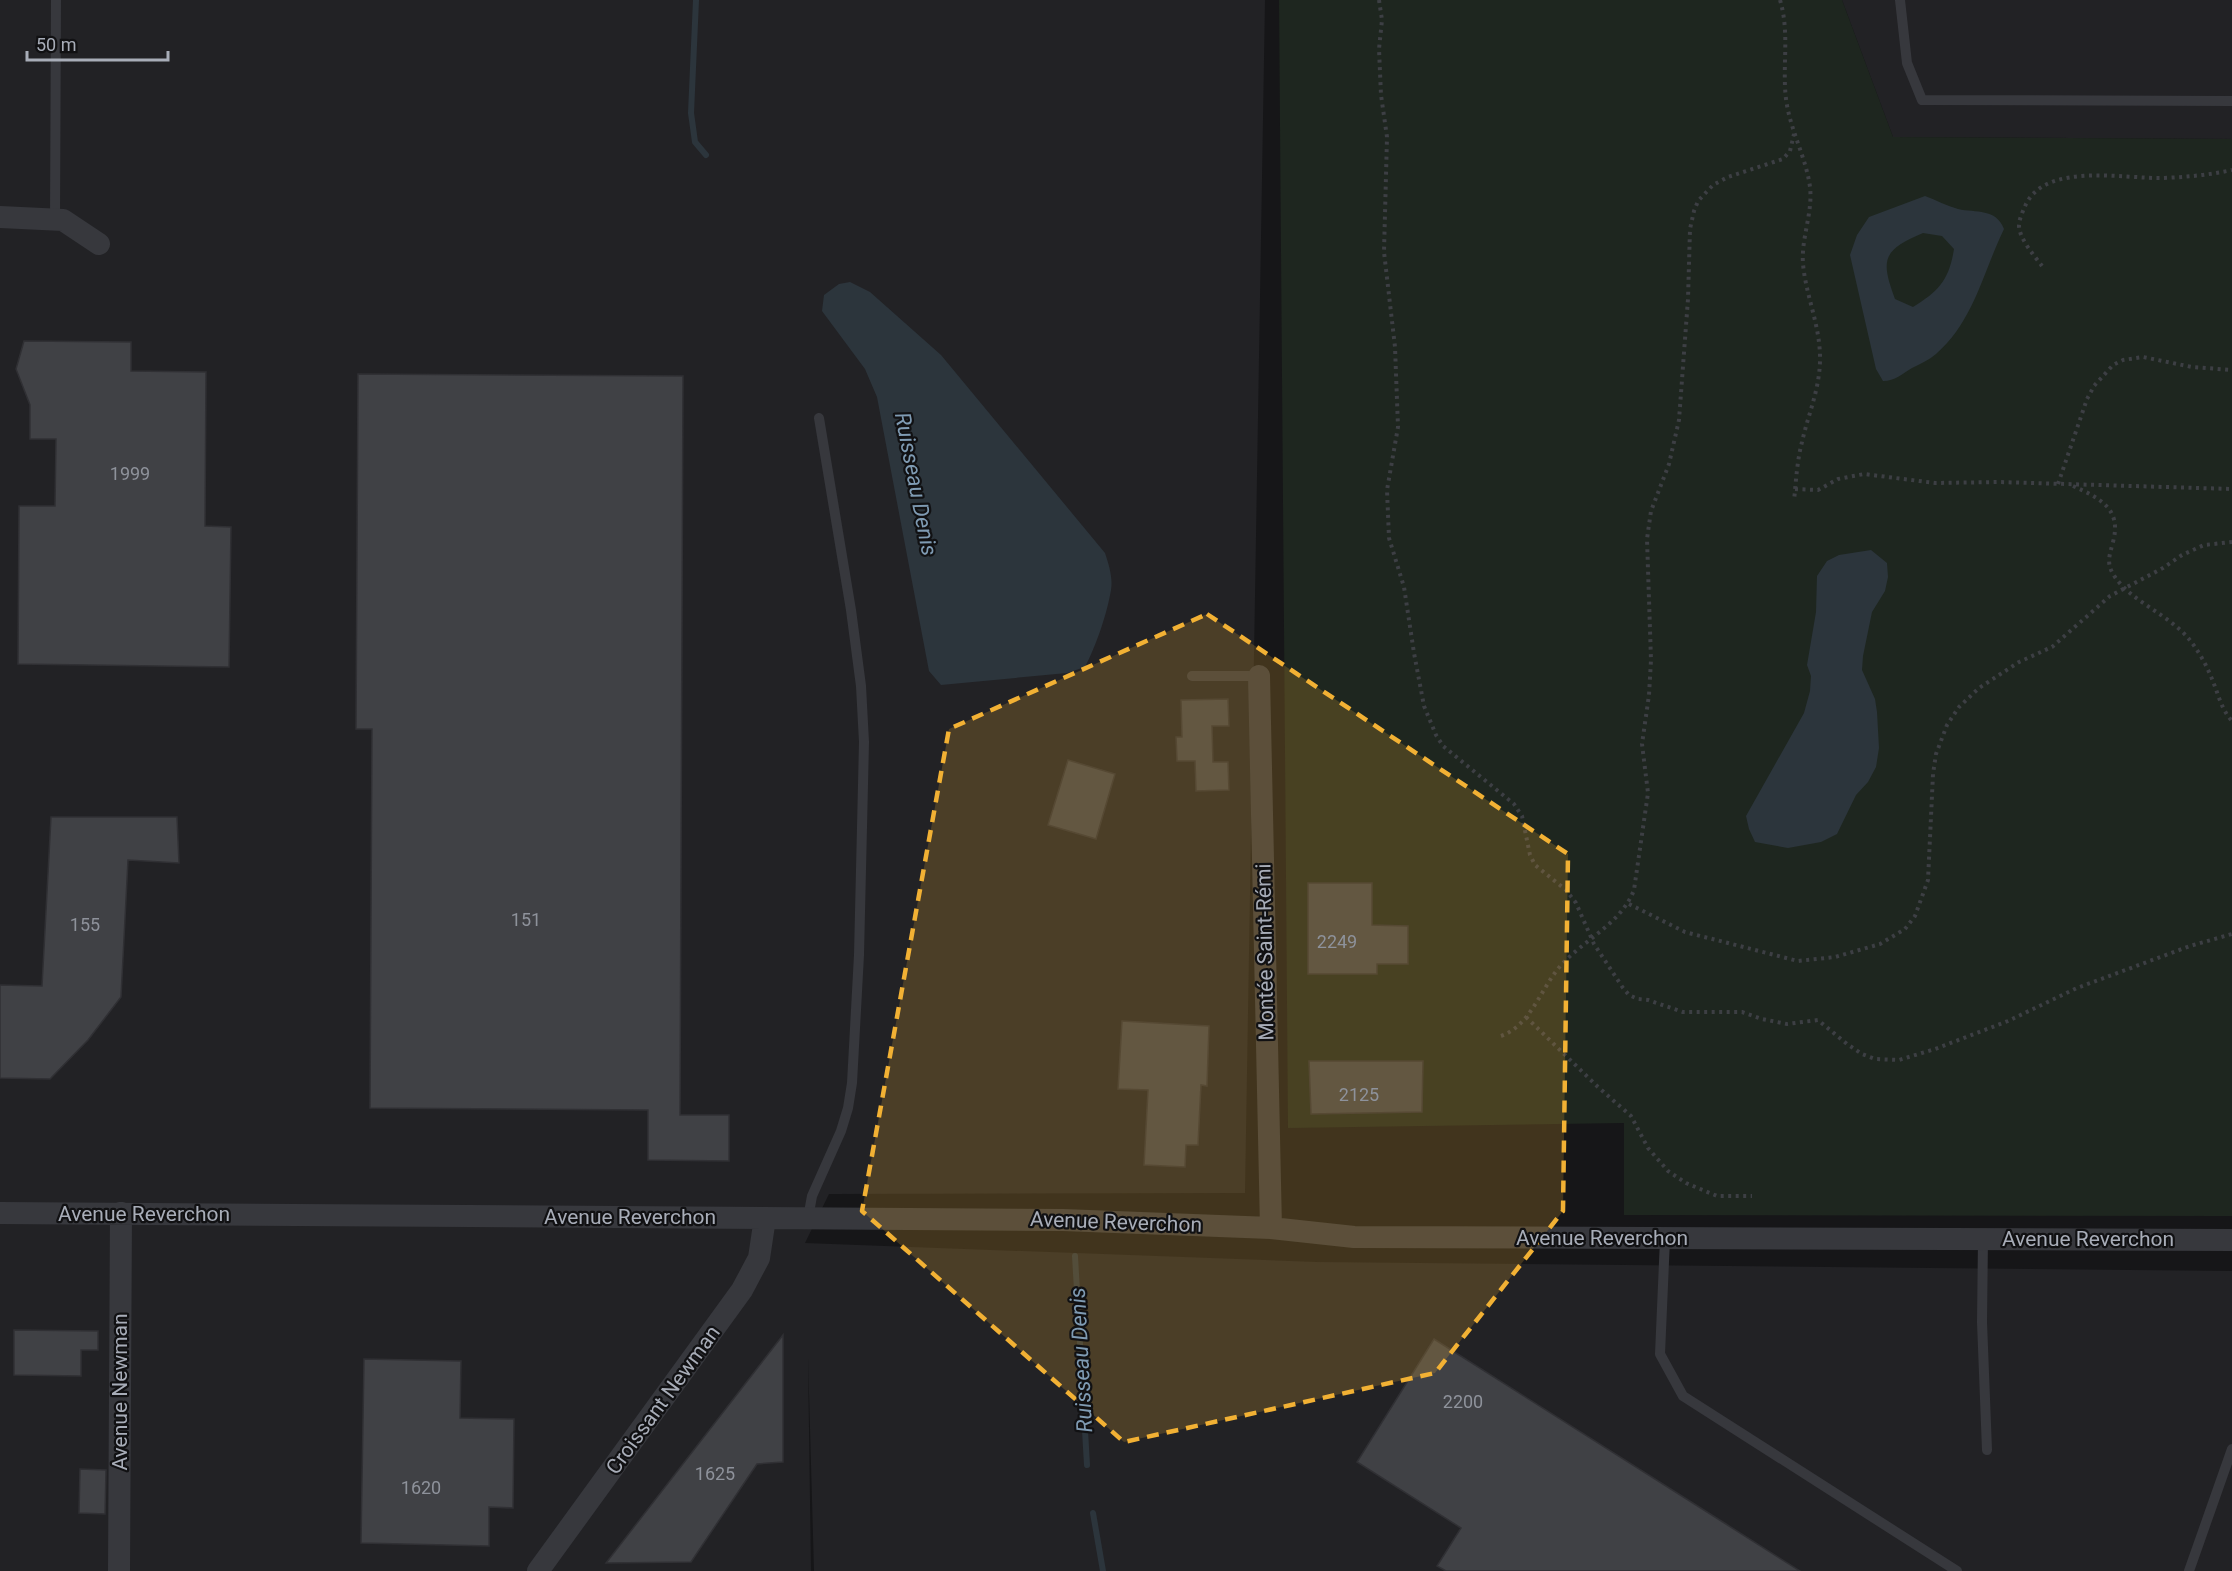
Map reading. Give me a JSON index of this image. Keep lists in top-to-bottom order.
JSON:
{
  "streets": {
    "street": [
      "Montée Saint-Rémi",
      "Avenue Reverchon",
      "Avenue Newman",
      "Croissant Newman"
    ]
  },
  "crossings": [
    ["Montée Saint-Rémi", "Avenue Reverchon"],
    ["Avenue Reverchon", "Avenue Newman"],
    ["Avenue Reverchon", "Croissant Newman"]
  ],
  "water": ["Ruisseau Denis"],
  "house_numbers": [
    "1999",
    "151",
    "155",
    "2249",
    "2125",
    "2200",
    "1625",
    "1620"
  ],
  "scale_bar": "50 m"
}
